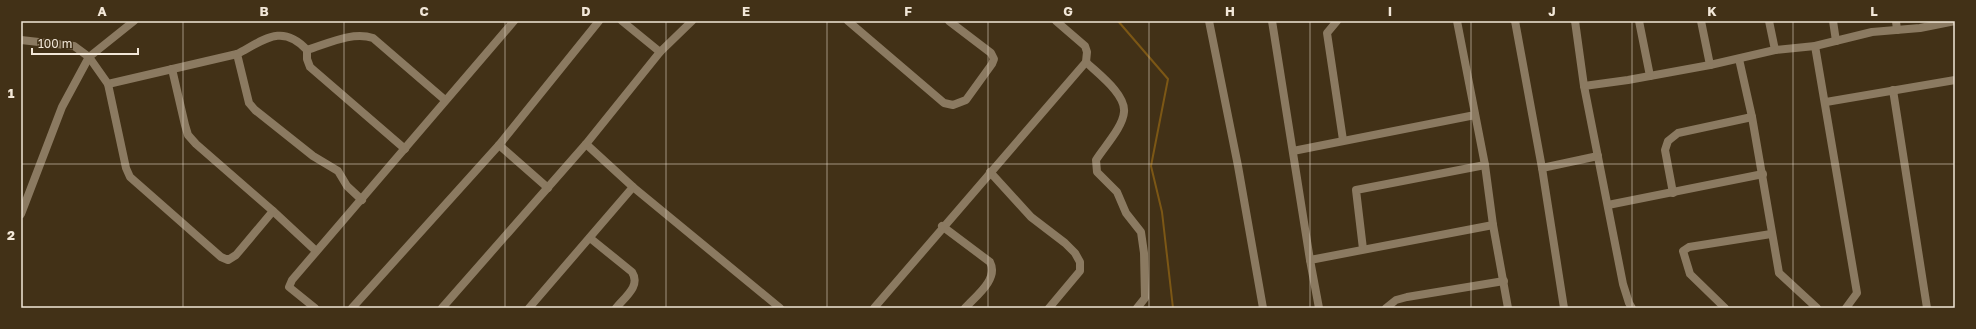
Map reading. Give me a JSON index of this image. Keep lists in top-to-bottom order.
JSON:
{
  "scale_bar": "100 m",
  "grid": {
    "columns": [
      "A",
      "B",
      "C",
      "D",
      "E",
      "F",
      "G",
      "H",
      "I",
      "J",
      "K",
      "L"
    ],
    "rows": ["1", "2"]
  }
}
